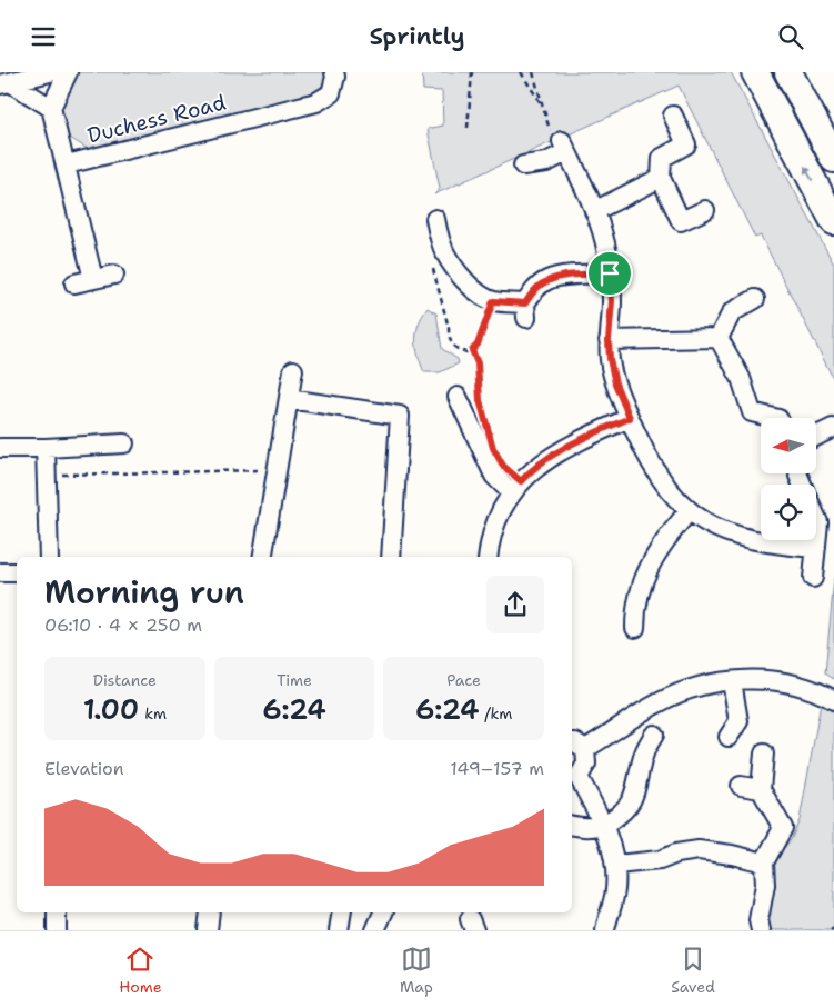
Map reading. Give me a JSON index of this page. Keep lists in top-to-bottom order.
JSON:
{
  "streets": {
    "street": ["Duchess Road"]
  },
  "north": "left",
  "page": {
    "header": "Sprintly",
    "heading": ["Morning run", "06:10 · 4 × 250 m"],
    "stats": [
      ["Distance", "1.00 km"],
      ["Time", "6:24"],
      ["Pace", "6:24 /km"]
    ],
    "chart": ["Elevation", "149–157 m"],
    "tabs": ["Home", "Map", "Saved"]
  }
}
